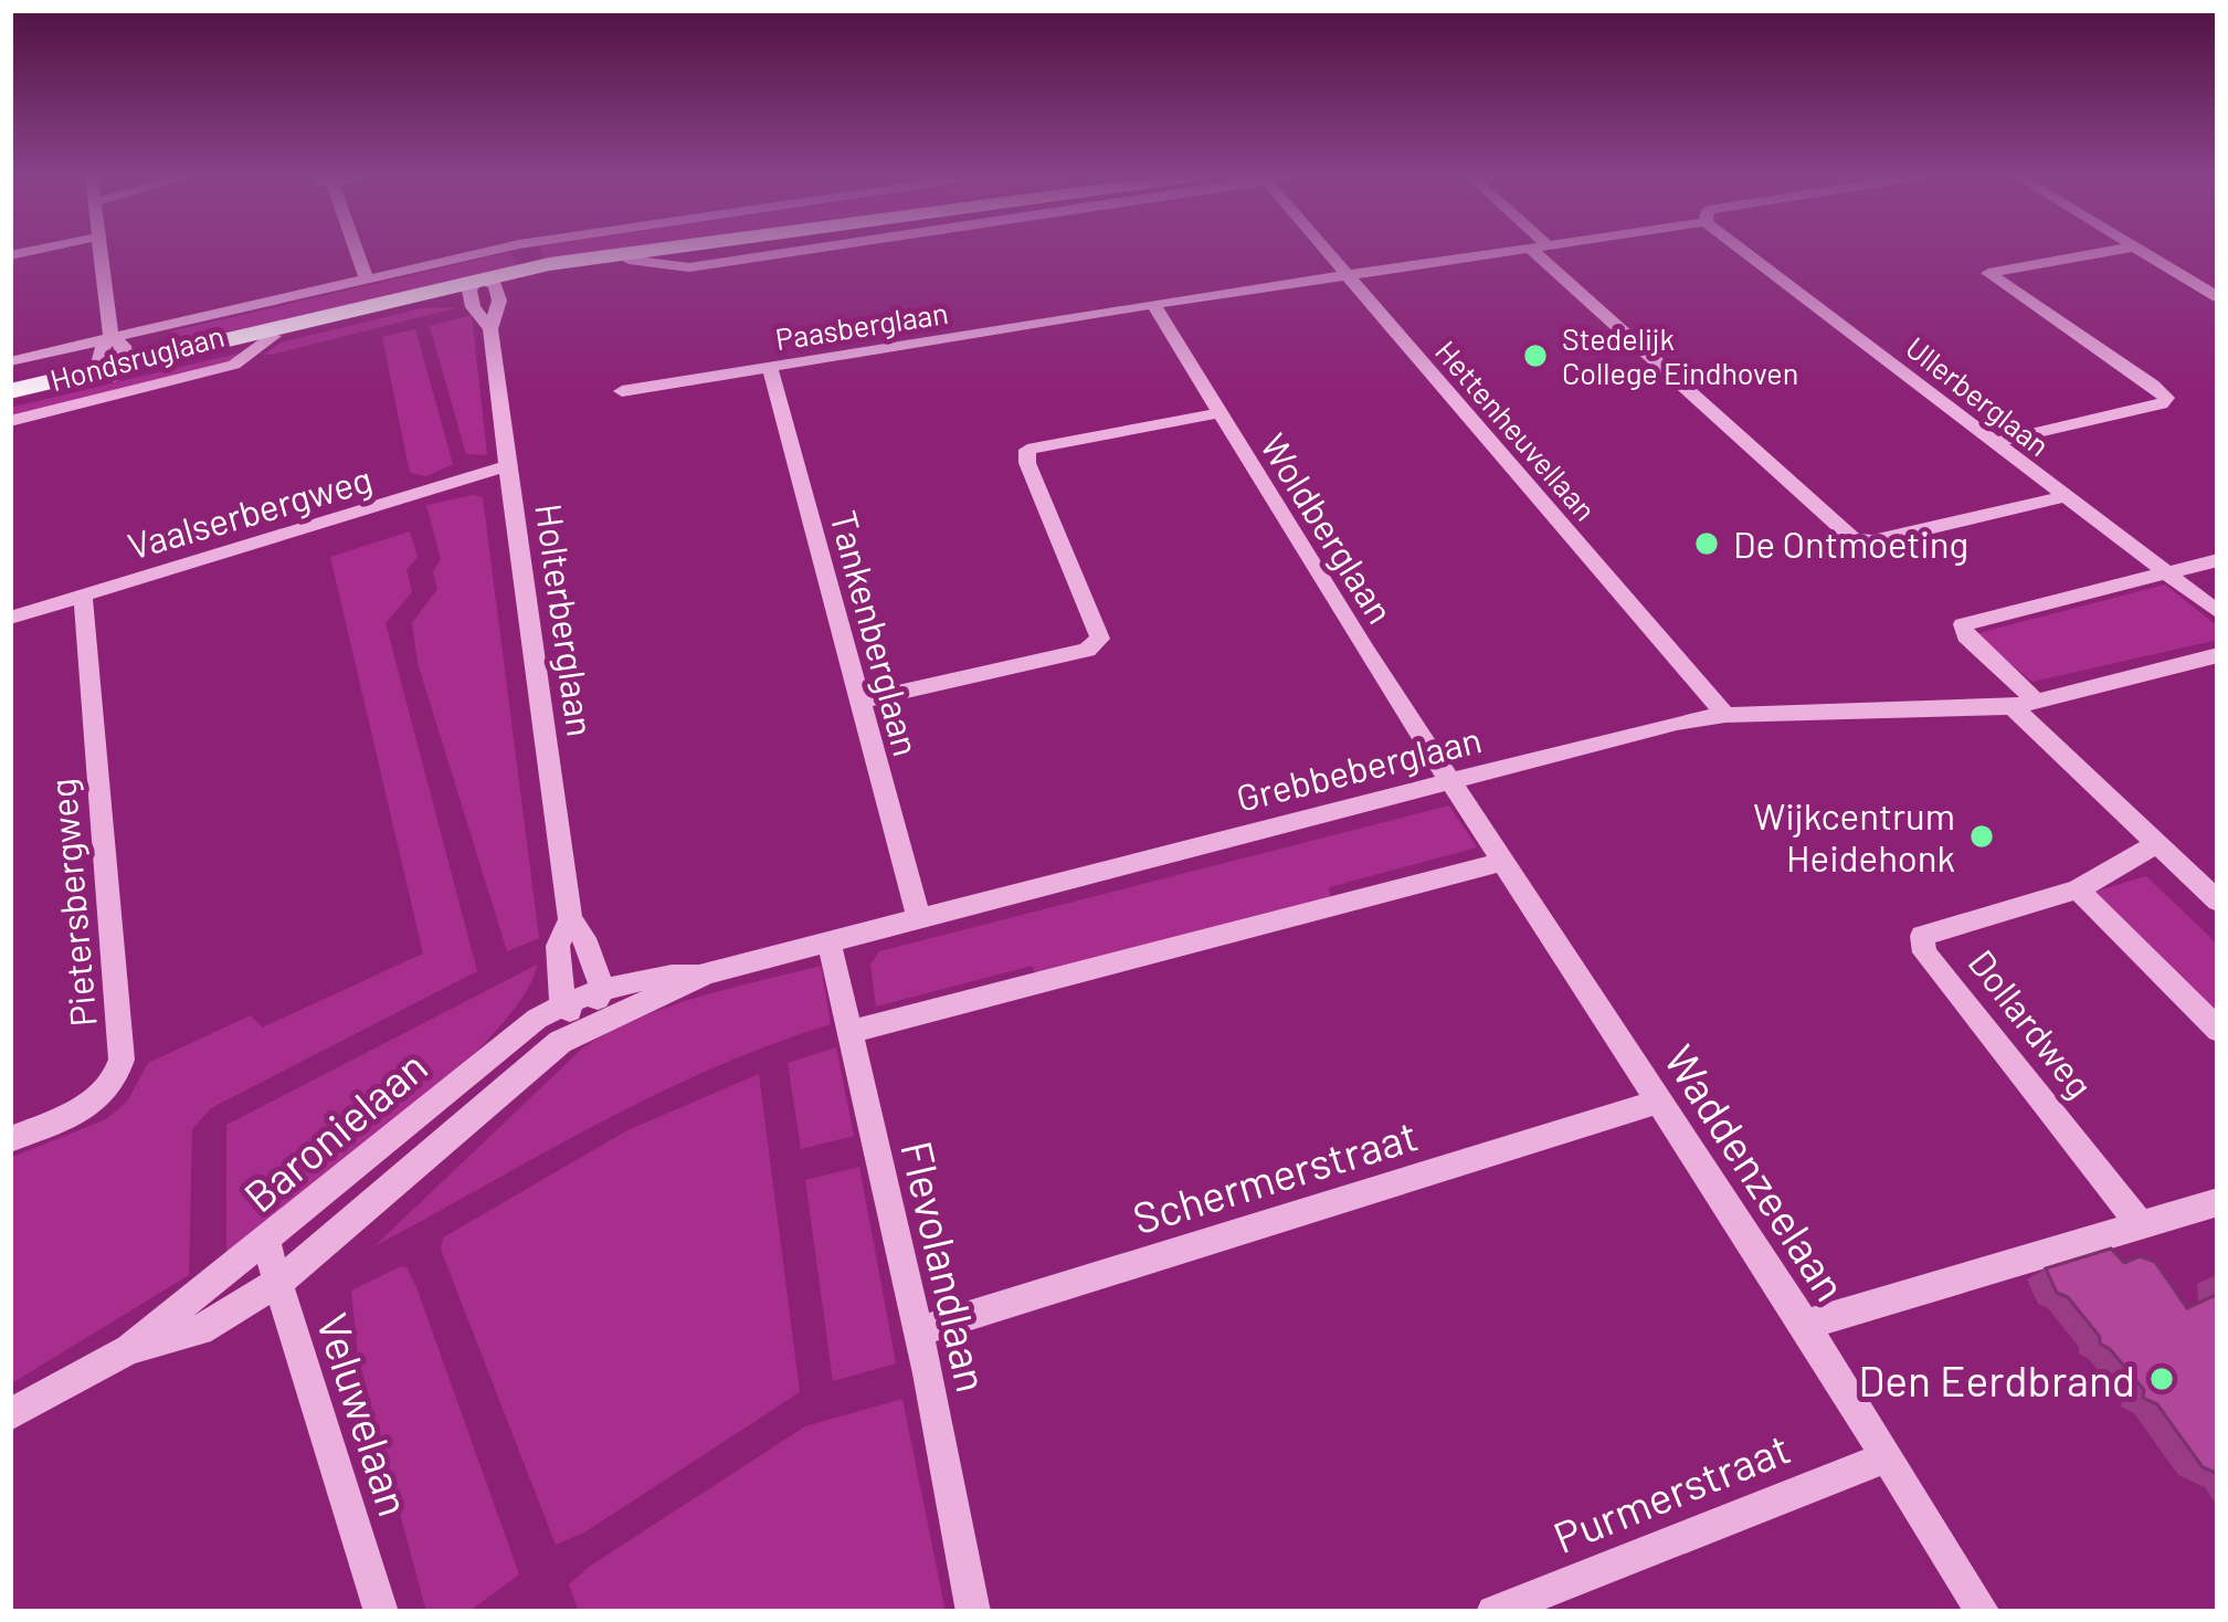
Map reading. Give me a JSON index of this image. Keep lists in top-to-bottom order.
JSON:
{
  "streets": {
    "main road": ["Hondsruglaan"],
    "street": [
      "Paasberglaan",
      "Ullerberglaan",
      "Hettenheuvellaan",
      "Vaalserbergweg",
      "Woldberglaan",
      "Holterberglaan",
      "Tankenberglaan",
      "Grebbeberglaan",
      "Pietersbergweg",
      "Dollardweg",
      "Baronielaan",
      "Waddenzeelaan",
      "Schermerstraat",
      "Flevolandlaan",
      "Veluwelaan",
      "Purmerstraat"
    ]
  },
  "crossings": [
    ["Paasberglaan", "Hettenheuvellaan"],
    ["Paasberglaan", "Woldberglaan"],
    ["Paasberglaan", "Tankenberglaan"],
    ["Hondsruglaan", "Holterberglaan"],
    ["Hettenheuvellaan", "Grebbeberglaan"],
    ["Vaalserbergweg", "Holterberglaan"],
    ["Vaalserbergweg", "Pietersbergweg"],
    ["Woldberglaan", "Grebbeberglaan"],
    ["Woldberglaan", "Waddenzeelaan"],
    ["Holterberglaan", "Grebbeberglaan"],
    ["Holterberglaan", "Baronielaan"],
    ["Tankenberglaan", "Grebbeberglaan"],
    ["Grebbeberglaan", "Baronielaan"],
    ["Grebbeberglaan", "Waddenzeelaan"],
    ["Grebbeberglaan", "Flevolandlaan"],
    ["Baronielaan", "Veluwelaan"],
    ["Waddenzeelaan", "Schermerstraat"],
    ["Waddenzeelaan", "Purmerstraat"],
    ["Schermerstraat", "Flevolandlaan"]
  ],
  "places": [
    "Stedelijk College Eindhoven",
    "De Ontmoeting",
    "Wijkcentrum Heidehonk",
    "Den Eerdbrand"
  ]
}
